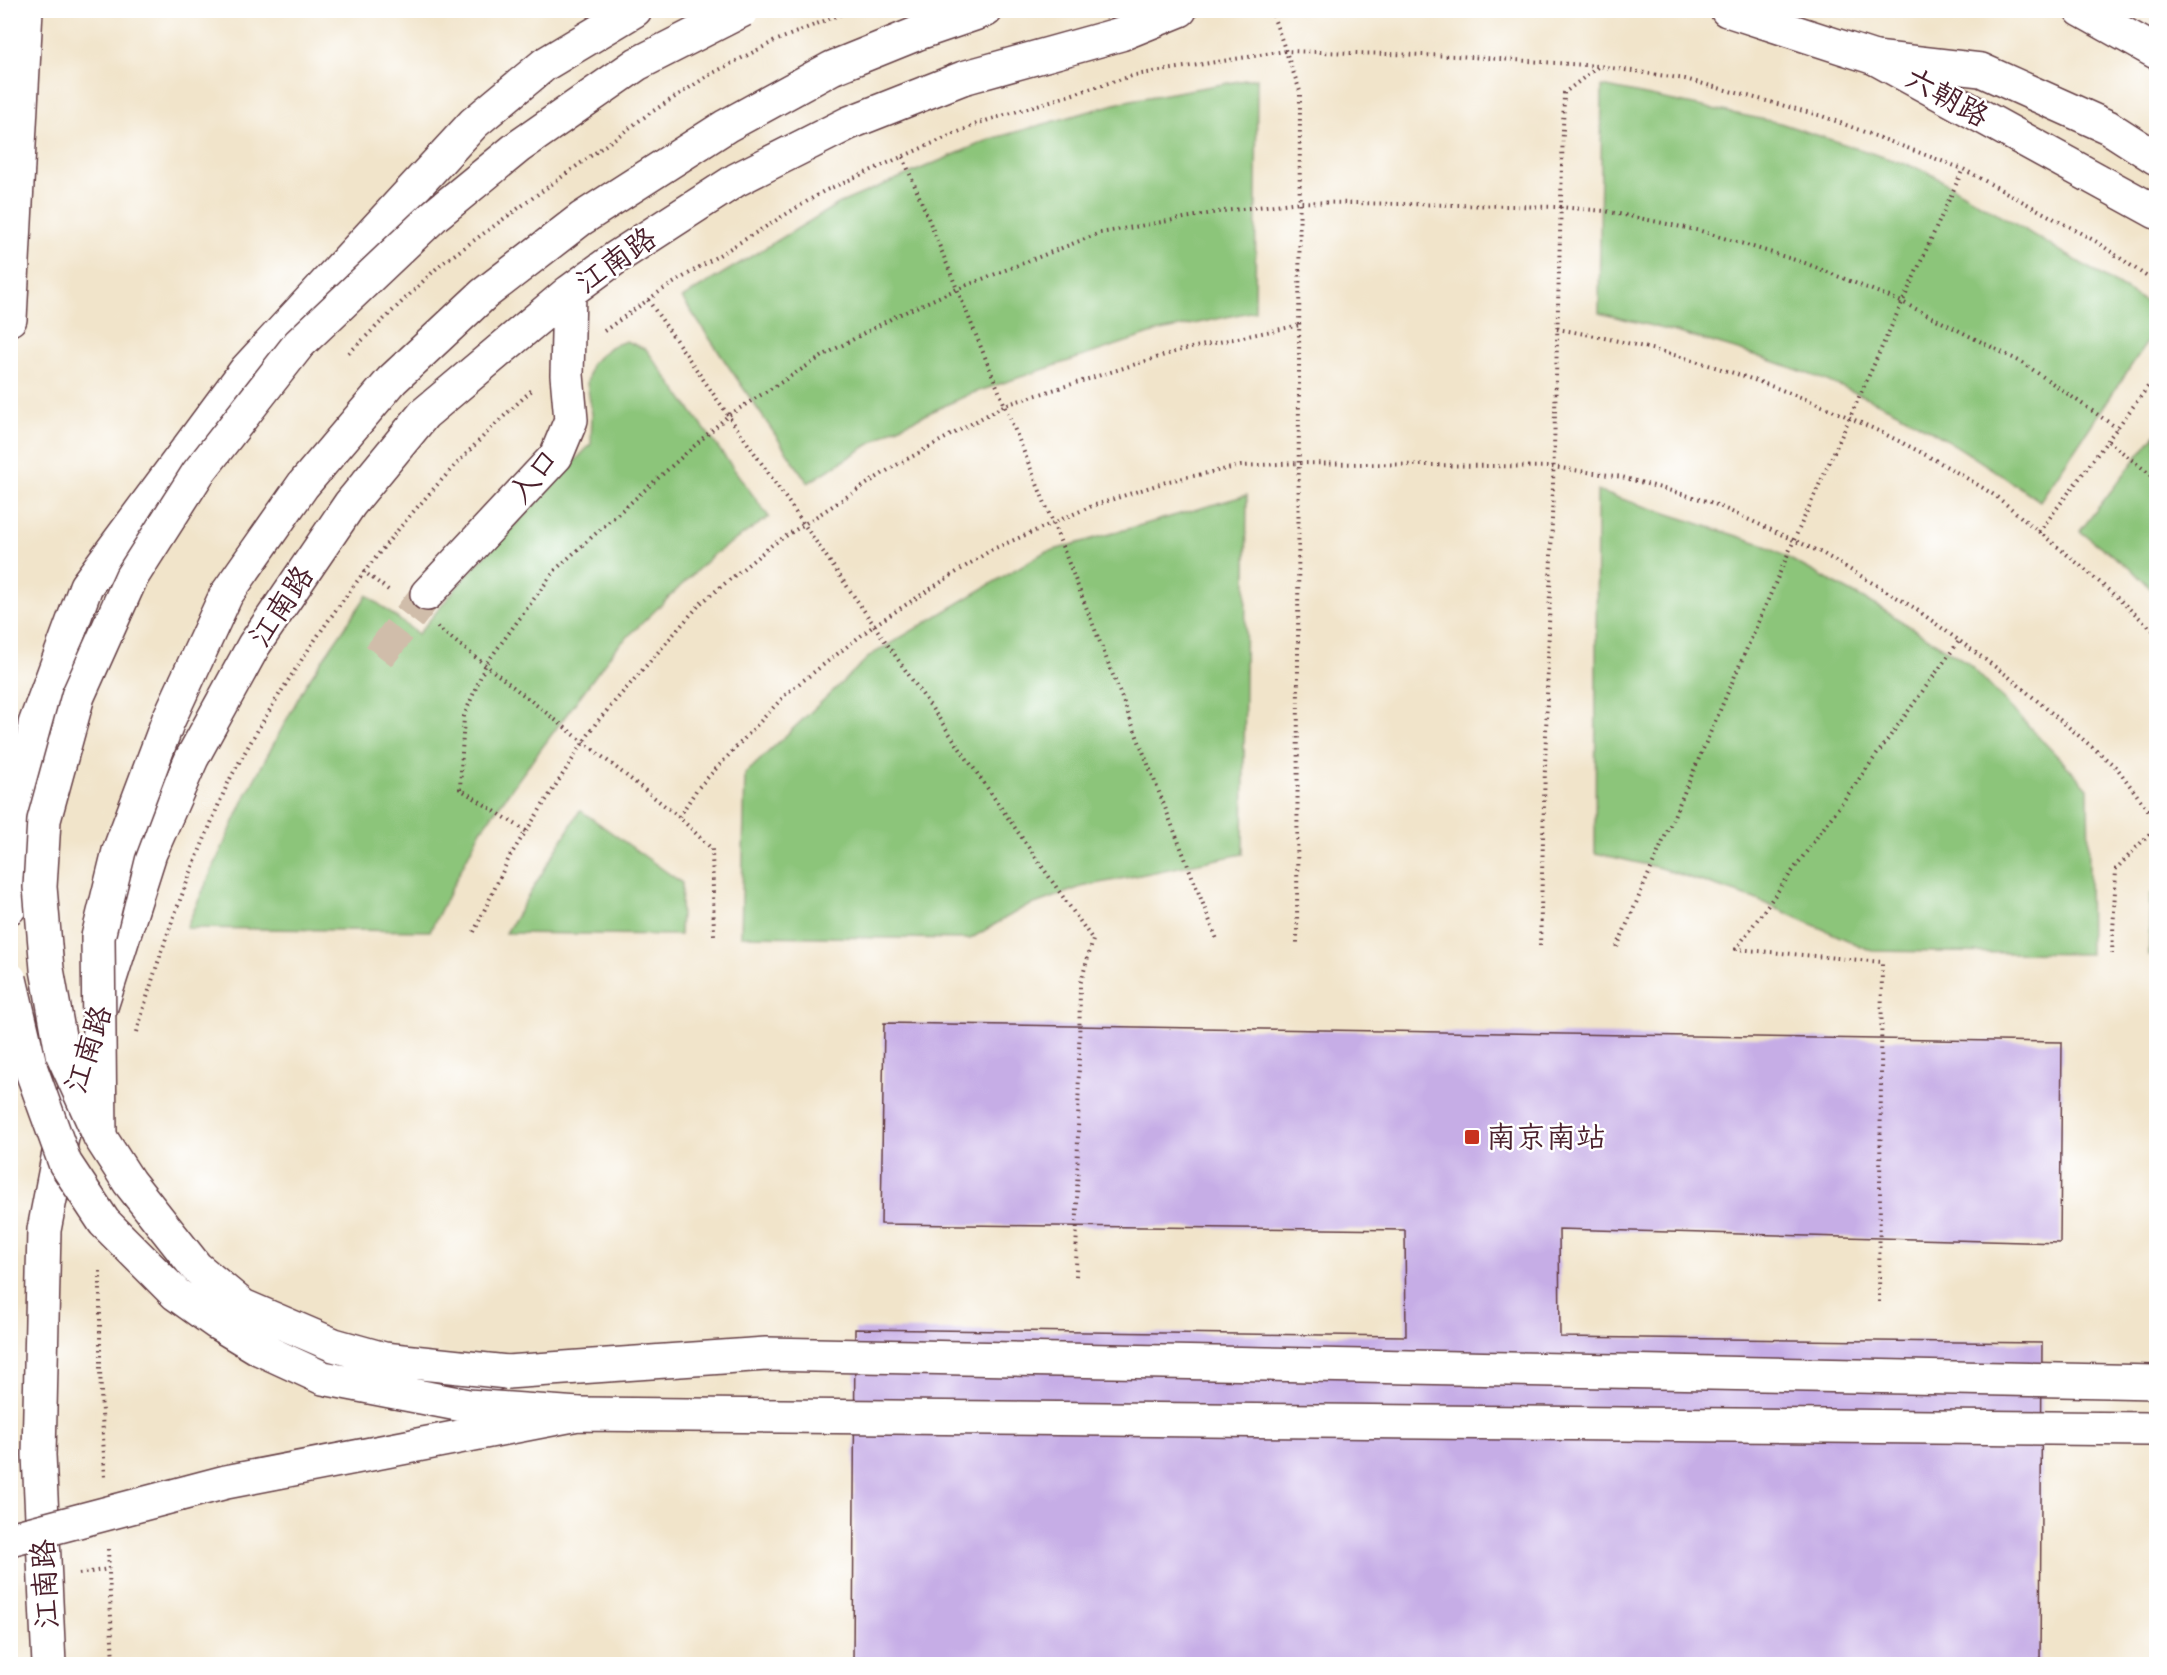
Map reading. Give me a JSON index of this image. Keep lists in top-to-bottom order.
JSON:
{
  "streets": {
    "main road": ["六朝路", "江南路", "入口"]
  },
  "crossings": [
    ["江南路", "入口"]
  ],
  "places": {
    "transit": ["南京南站"]
  }
}
